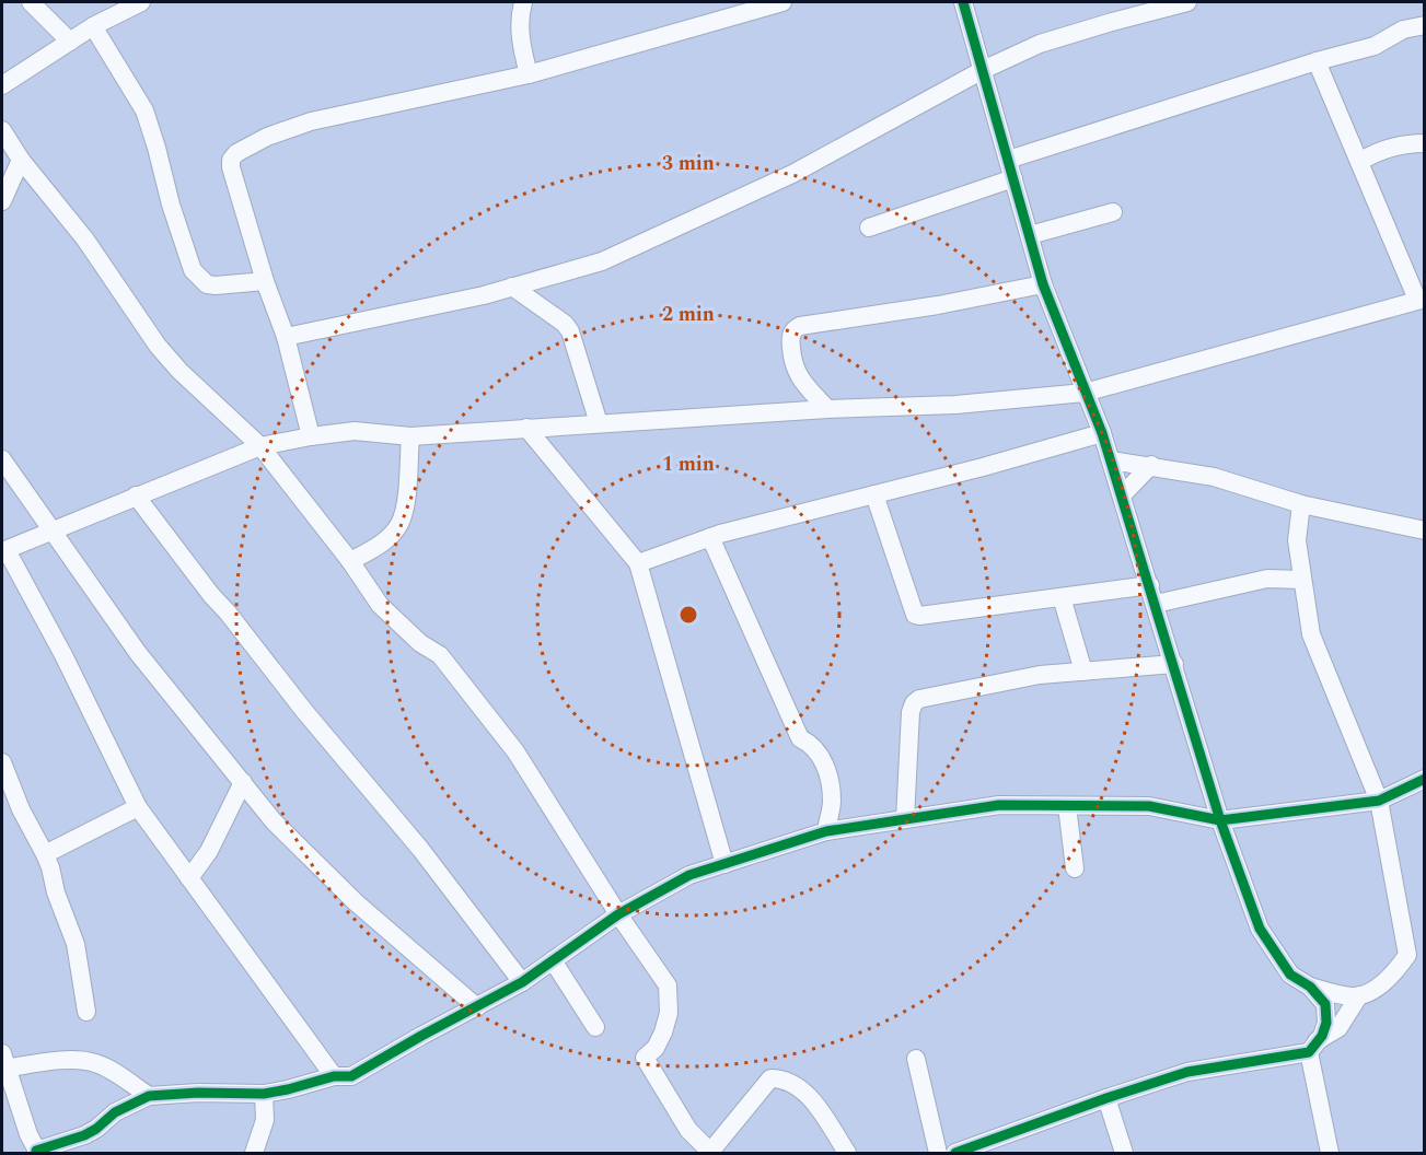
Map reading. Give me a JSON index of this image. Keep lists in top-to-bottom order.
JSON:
{
  "rings": ["3 min", "2 min", "1 min"]
}
